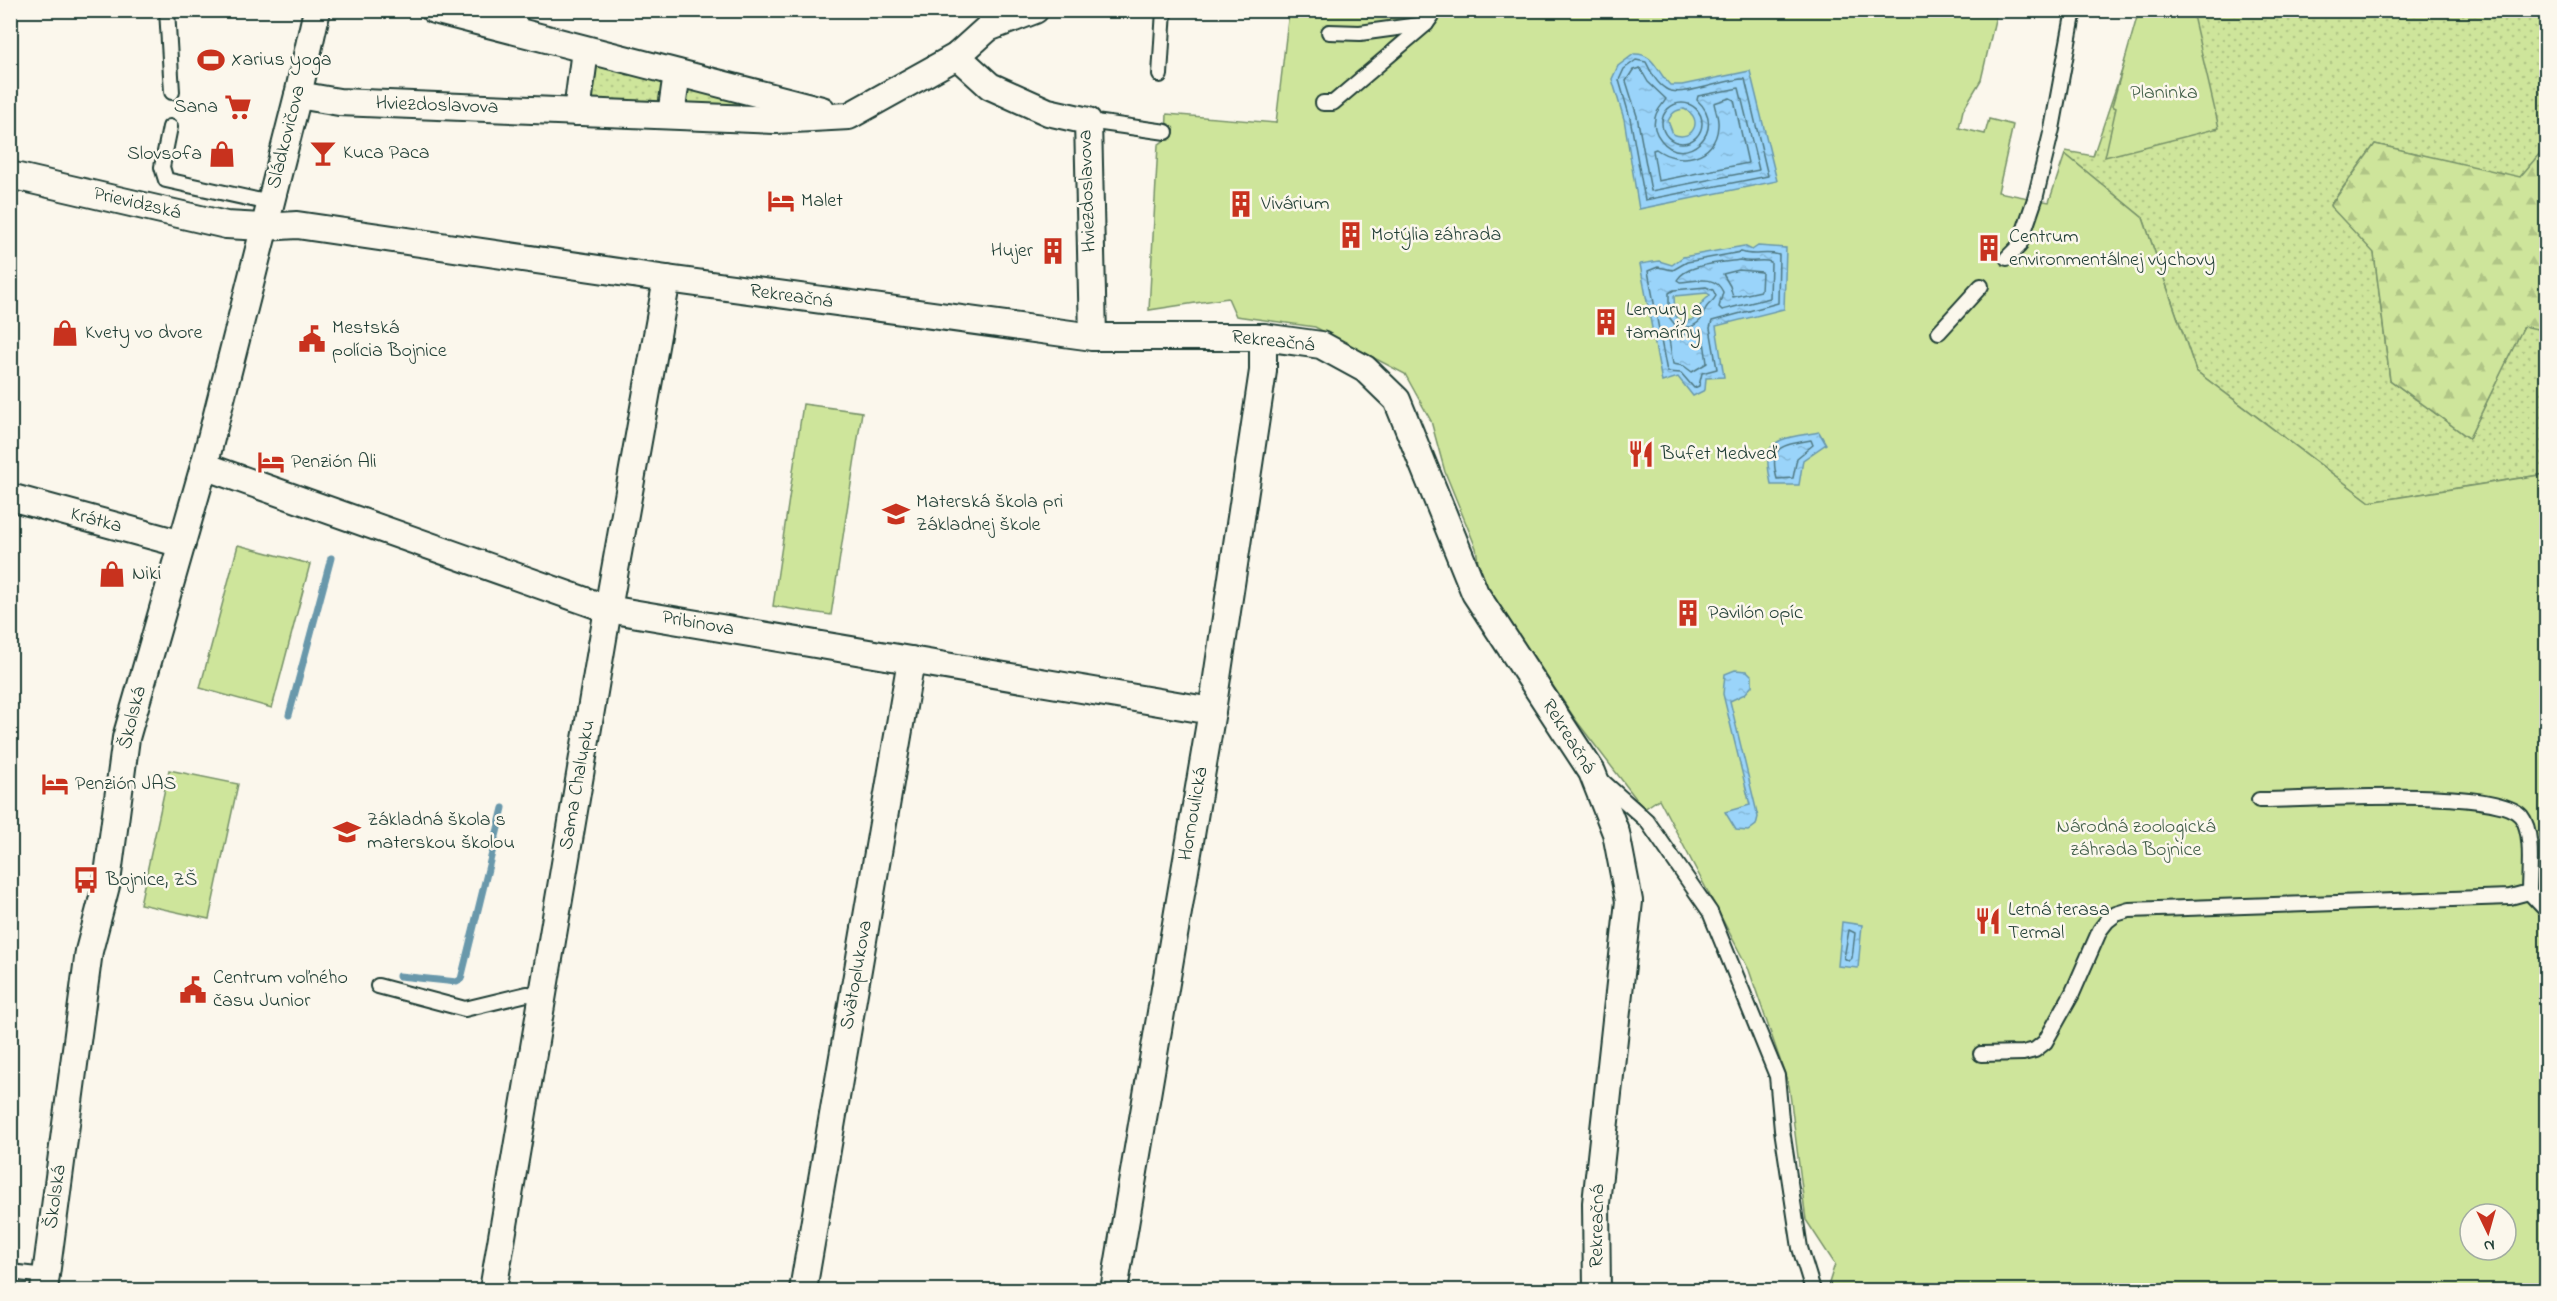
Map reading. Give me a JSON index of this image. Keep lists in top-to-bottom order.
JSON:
{
  "streets": {
    "street": [
      "Hviezdoslavova",
      "Sládkovičova",
      "Prievidzská",
      "Rekreačná",
      "Krátka",
      "Pribinova",
      "Školská",
      "Sama Chalupku",
      "Hornoulická",
      "Svätoplukova"
    ]
  },
  "crossings": [
    ["Hviezdoslavova", "Sládkovičova"],
    ["Hviezdoslavova", "Rekreačná"],
    ["Sládkovičova", "Prievidzská"],
    ["Sládkovičova", "Rekreačná"],
    ["Sládkovičova", "Školská"],
    ["Prievidzská", "Rekreačná"],
    ["Prievidzská", "Školská"],
    ["Rekreačná", "Školská"],
    ["Rekreačná", "Sama Chalupku"],
    ["Rekreačná", "Hornoulická"],
    ["Krátka", "Školská"],
    ["Pribinova", "Školská"],
    ["Pribinova", "Sama Chalupku"],
    ["Pribinova", "Hornoulická"],
    ["Pribinova", "Svätoplukova"]
  ],
  "parks": ["Planinka", "Národná zoologická záhrada Bojnice"],
  "places": {
    "sports": ["Xarius yoga"],
    "supermarket": ["Sana"],
    "bar": ["Kuca Paca"],
    "shop": ["Slovsofa", "Kvety vo dvore", "Niki"],
    "hotel": ["Malet", "Penzión Ali", "Penzión JAS"],
    "building": [
      "Vivárium",
      "Motýlia záhrada",
      "Centrum environmentálnej výchovy",
      "Hujer",
      "Lemury a tamaríny",
      "Pavilón opíc"
    ],
    "public building": ["Mestská polícia Bojnice", "Centrum voľného času Junior"],
    "restaurant": ["Bufet Medveď", "Letná terasa Termal"],
    "school or university": ["Materská škola pri Základnej škole", "Základná škola s materskou školou"],
    "bus stop": ["Bojnice, ZŠ"]
  },
  "north": "bottom"
}
